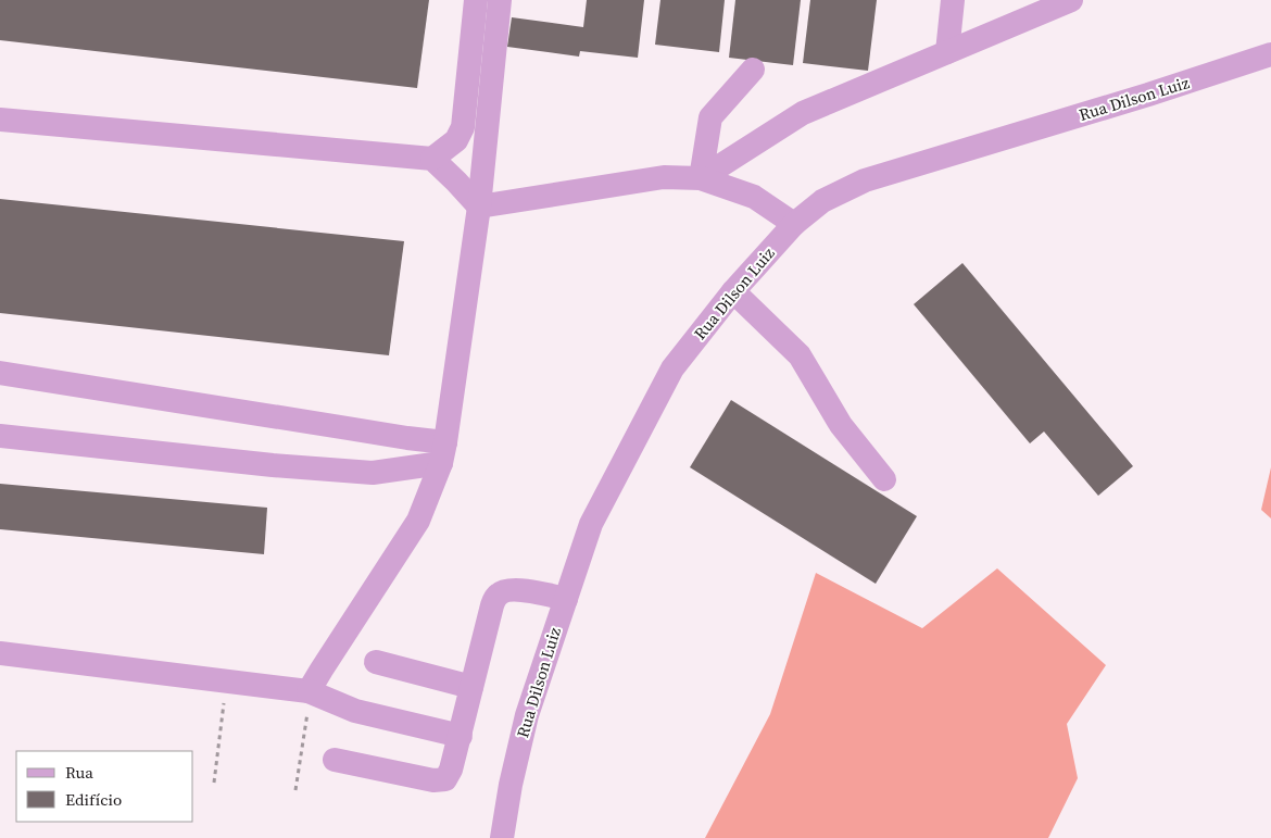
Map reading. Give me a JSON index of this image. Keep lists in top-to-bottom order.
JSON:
{
  "streets": {
    "street": ["Rua Dilson Luiz"]
  },
  "legend": ["Rua", "Edifício"]
}
